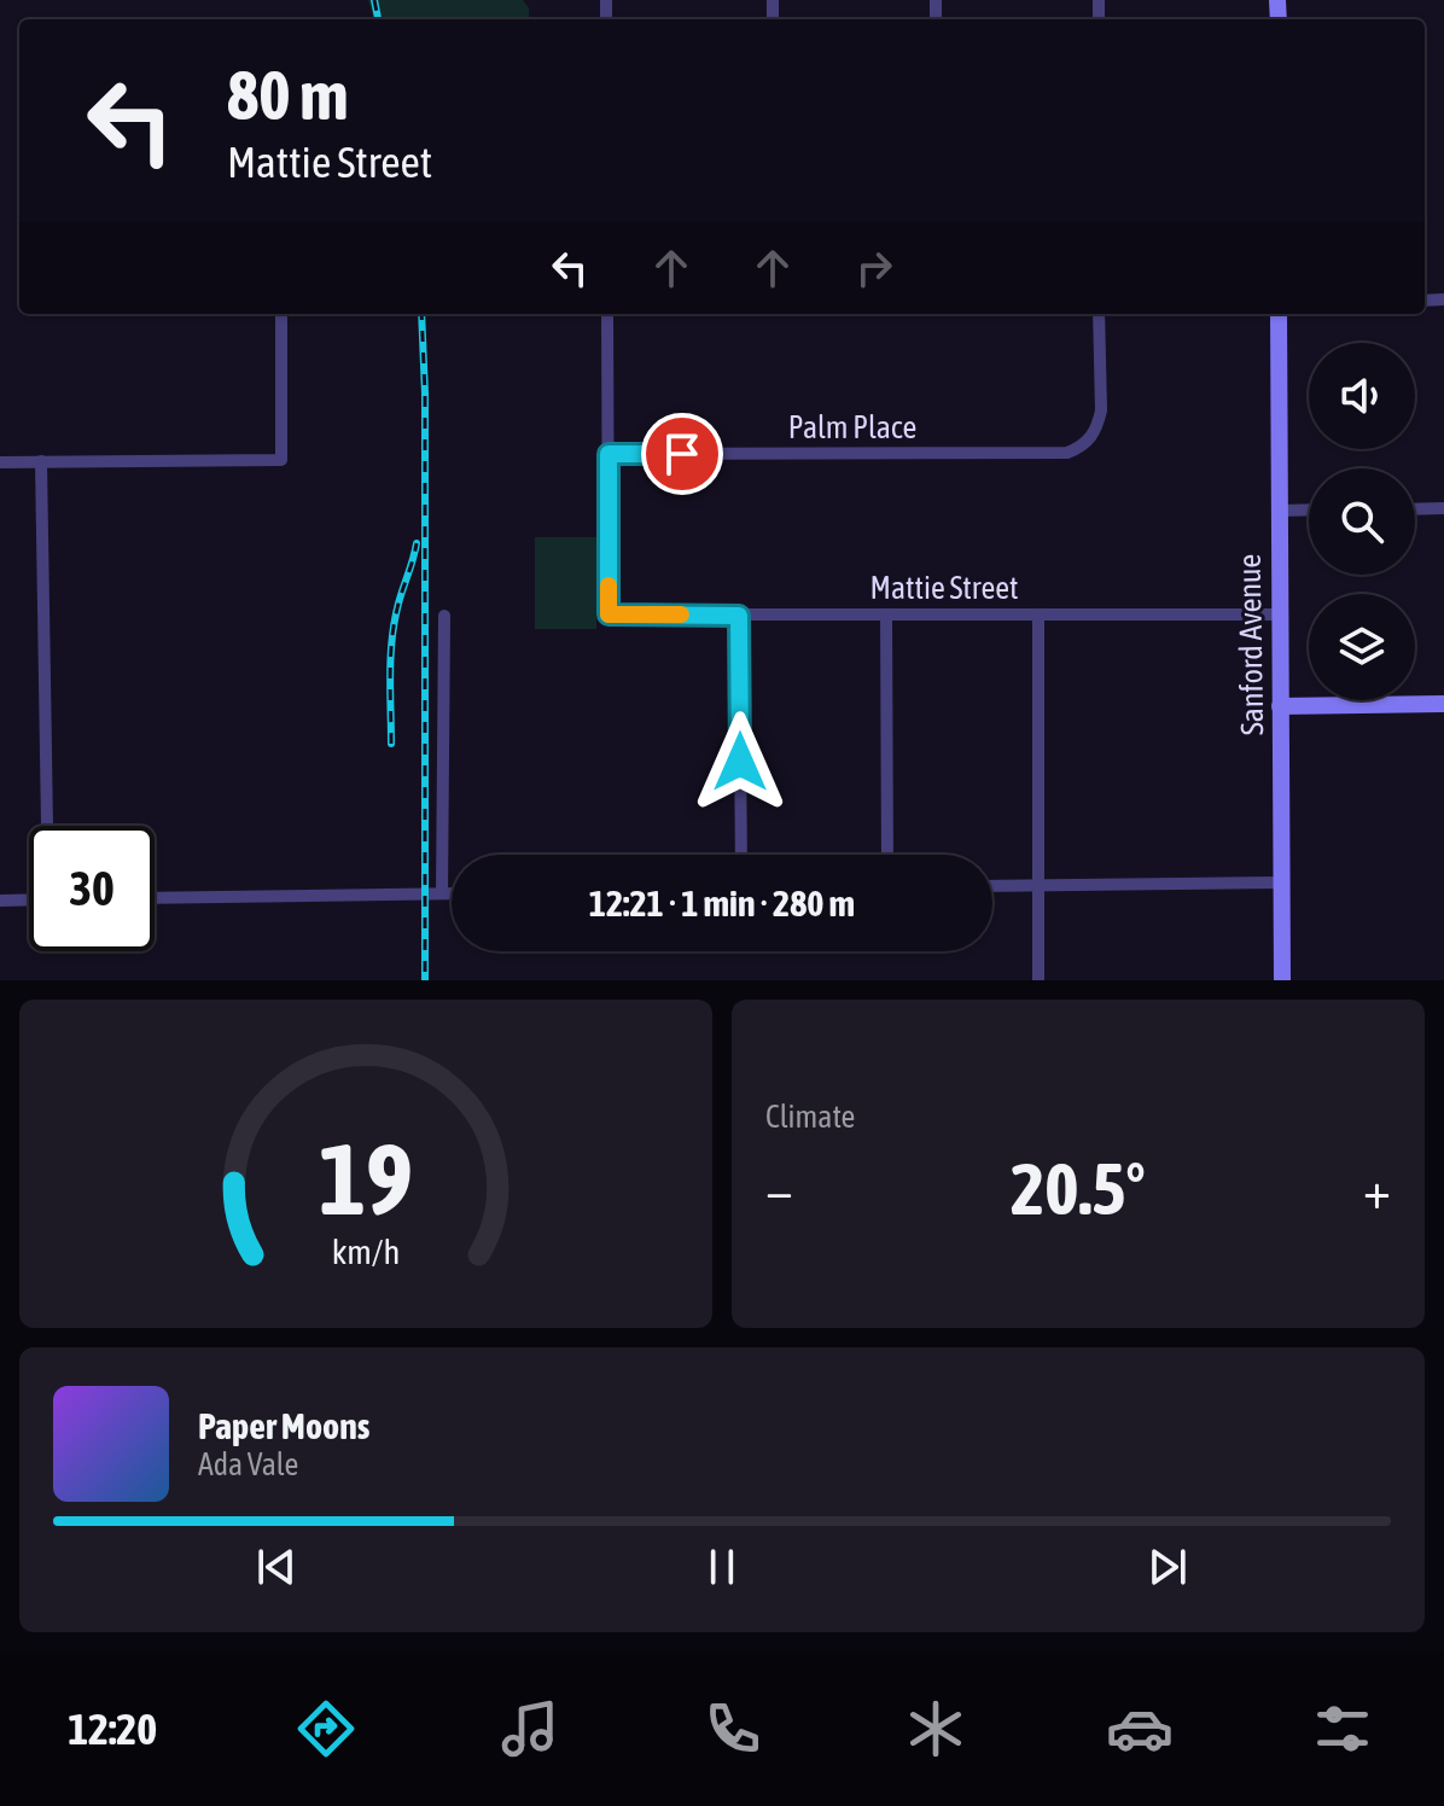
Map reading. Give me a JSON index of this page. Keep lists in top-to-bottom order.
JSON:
{
  "streets": {
    "main road": ["Sanford Avenue"],
    "street": ["Palm Place", "Mattie Street"]
  },
  "crossings": [
    ["Palm Place", "Mattie Street"],
    ["Mattie Street", "Sanford Avenue"]
  ],
  "page": {
    "turn": ["80 m", "Mattie Street"],
    "limit": "30",
    "trip": "12:21 · 1 min · 280 m",
    "tile": "Climate",
    "heat": ["−", "20.5°", "+"],
    "song": ["Paper Moons", "Ada Vale"],
    "tabs": "12:20",
    "gauge": ["19", "km/h"]
  }
}
